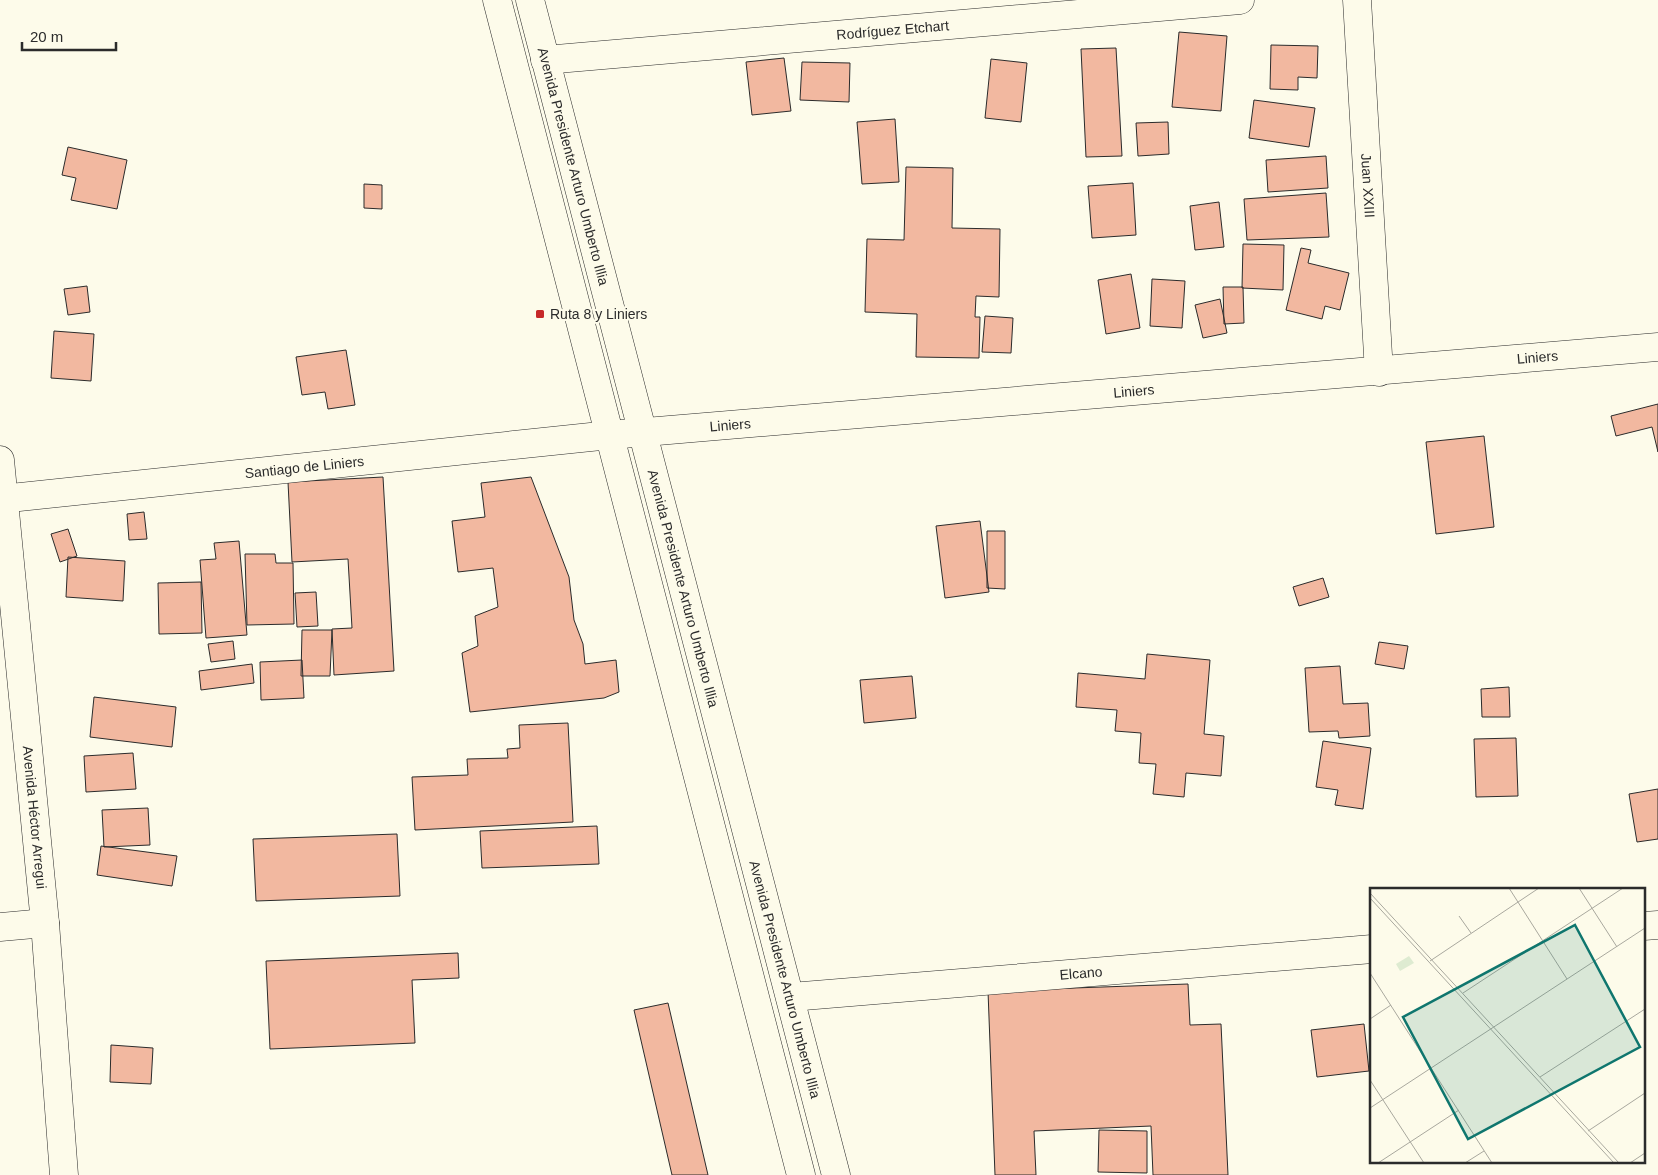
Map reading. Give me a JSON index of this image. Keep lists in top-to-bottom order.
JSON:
{
  "streets": {
    "street": [
      "Rodríguez Etchart",
      "Avenida Presidente Arturo Umberto Illia",
      "Juan XXIII",
      "Liniers",
      "Santiago de Liniers",
      "Avenida Héctor Arregui",
      "Elcano"
    ]
  },
  "crossings": [
    ["Rodríguez Etchart", "Avenida Presidente Arturo Umberto Illia"],
    ["Avenida Presidente Arturo Umberto Illia", "Liniers"],
    ["Avenida Presidente Arturo Umberto Illia", "Elcano"],
    ["Juan XXIII", "Liniers"],
    ["Liniers", "Santiago de Liniers"],
    ["Santiago de Liniers", "Avenida Héctor Arregui"]
  ],
  "places": {
    "transit": ["Ruta 8 y Liniers"]
  },
  "scale_bar": "20 m"
}
